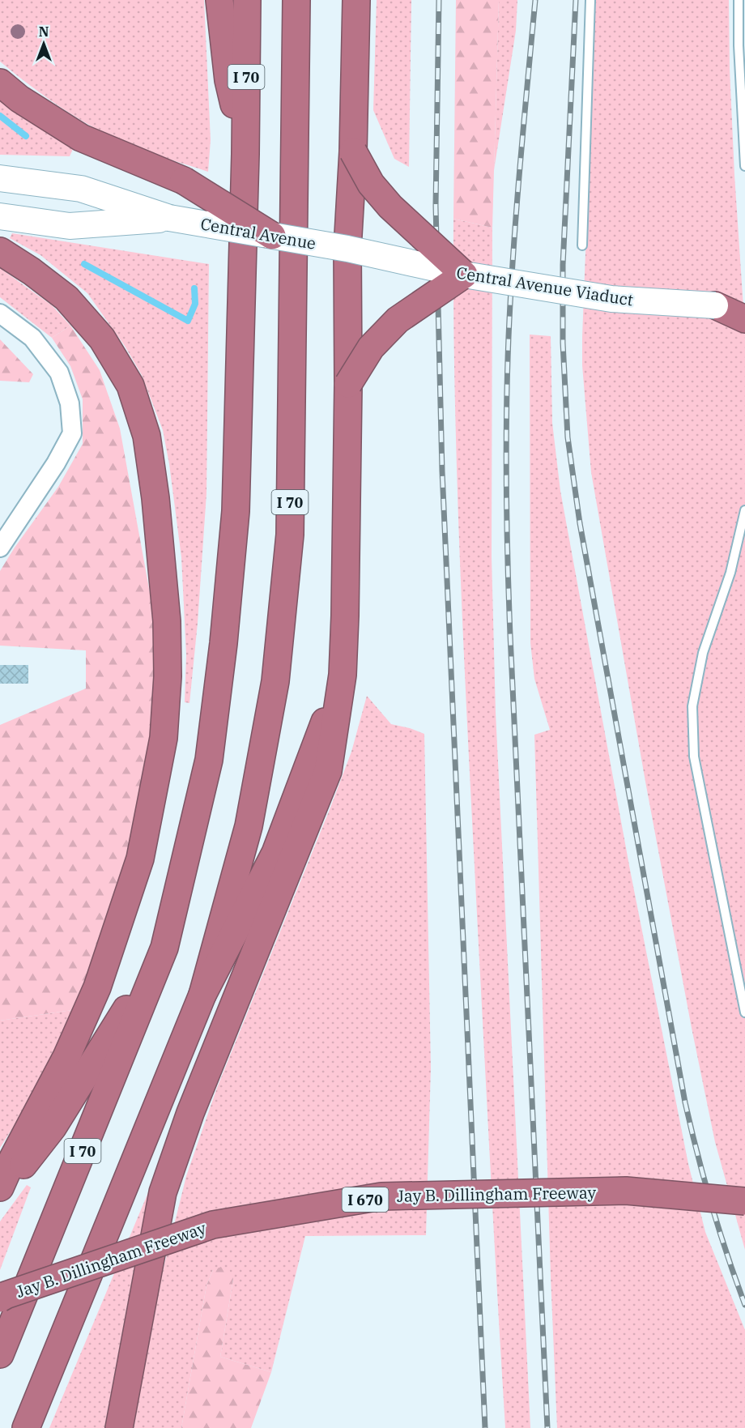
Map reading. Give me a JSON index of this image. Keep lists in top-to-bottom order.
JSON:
{
  "streets": {
    "highway": ["I 70", "Jay B. Dillingham Freeway", "I 670"],
    "main road": ["Central Avenue", "Central Avenue Viaduct"]
  },
  "crossings": [
    ["Central Avenue", "Central Avenue Viaduct"]
  ],
  "north": "top"
}
